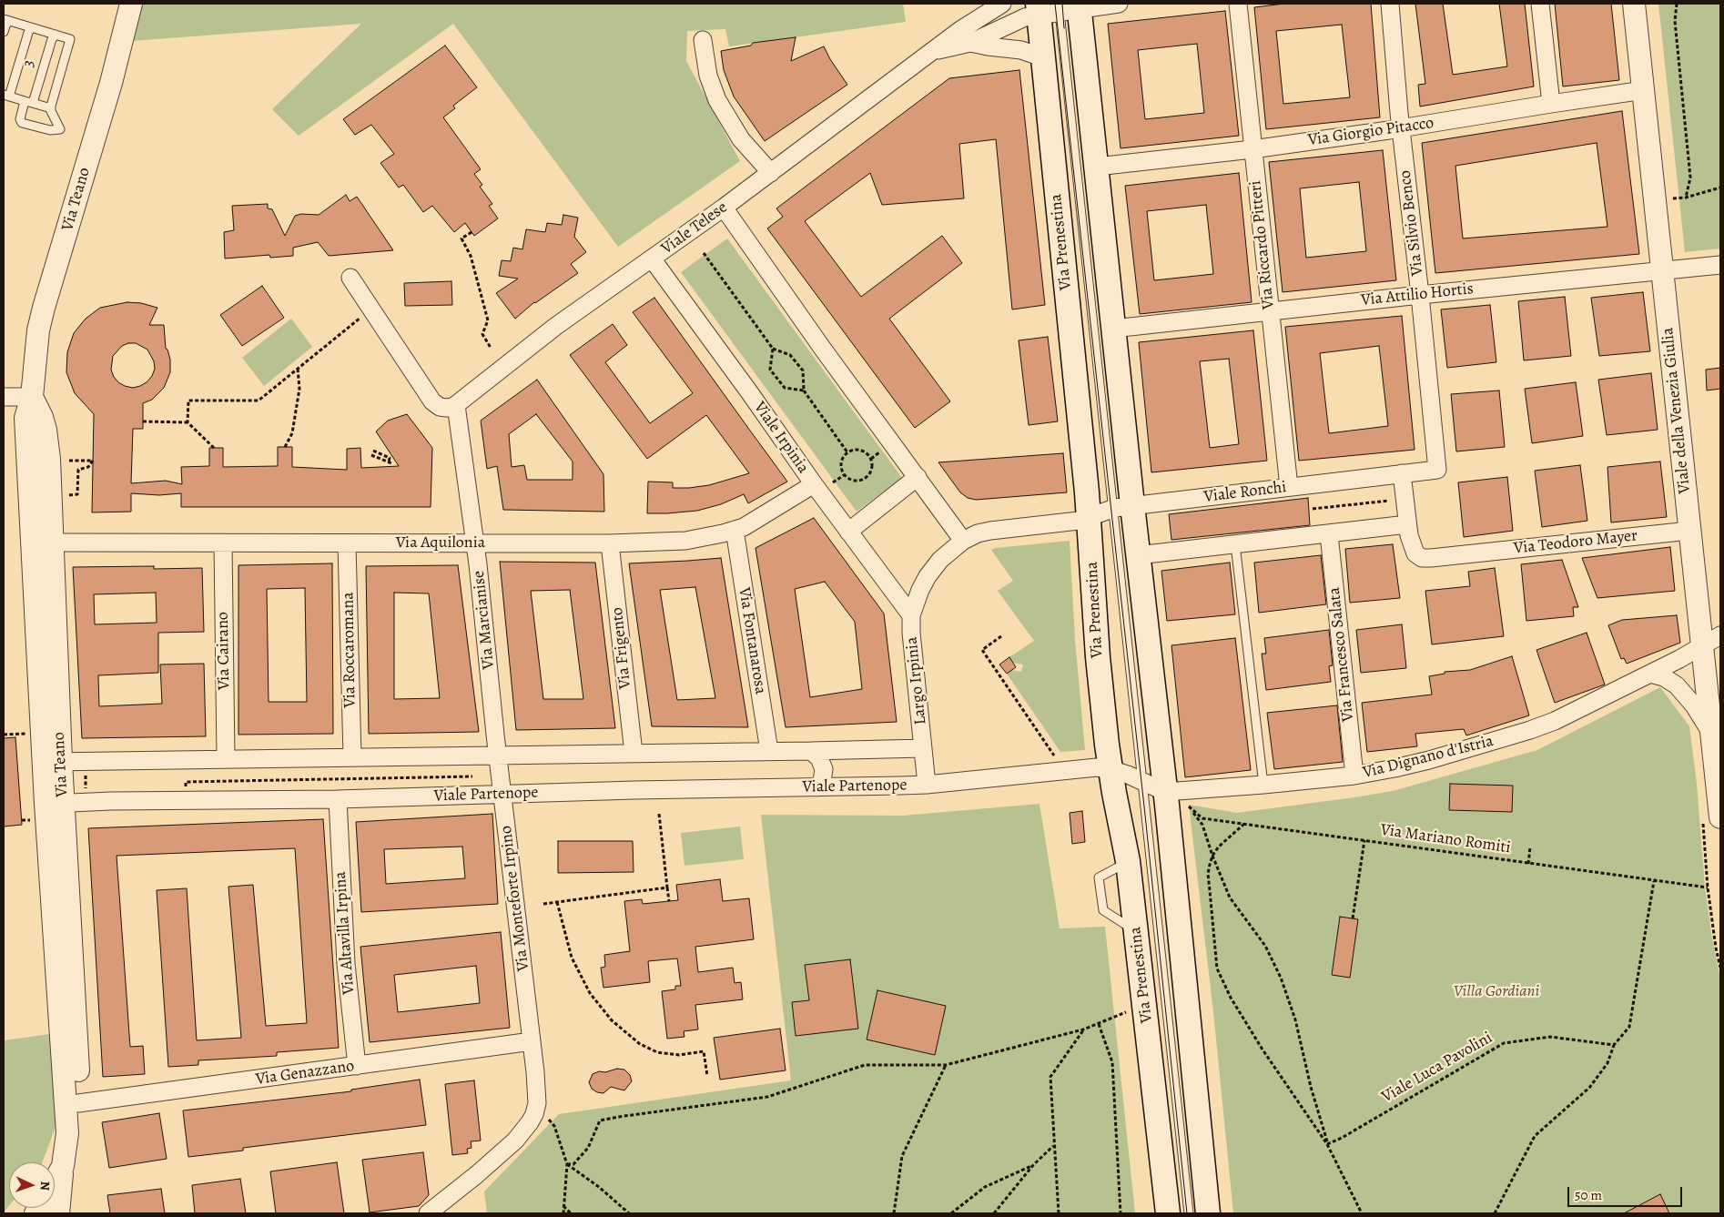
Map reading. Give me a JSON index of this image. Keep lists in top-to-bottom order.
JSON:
{
  "streets": {
    "main road": ["Via Prenestina"],
    "street": [
      "Via Giorgio Pitacco",
      "Via Teano",
      "Via Silvio Benco",
      "Viale Telese",
      "Via Riccardo Pitteri",
      "Via Attilio Hortis",
      "Viale della Venezia Giulia",
      "Viale Irpinia",
      "Viale Ronchi",
      "Via Teodoro Mayer",
      "Via Aquilonia",
      "Via Marcianise",
      "Via Fontanarosa",
      "Via Frigento",
      "Via Roccaromana",
      "Via Cairano",
      "Via Francesco Salata",
      "Largo Irpinia",
      "Via Dignano d'Istria",
      "Viale Partenope",
      "Via Monteforte Irpino",
      "Via Altavilla Irpina",
      "Via Genazzano"
    ],
    "lane": ["3"],
    "path": ["Via Mariano Romiti", "Viale Luca Pavolini"]
  },
  "crossings": [
    ["Via Giorgio Pitacco", "Via Silvio Benco"],
    ["Via Giorgio Pitacco", "Via Riccardo Pitteri"],
    ["Via Giorgio Pitacco", "Viale della Venezia Giulia"],
    ["Via Teano", "Via Aquilonia"],
    ["Via Teano", "Viale Partenope"],
    ["Via Teano", "Via Genazzano"],
    ["Via Silvio Benco", "Via Attilio Hortis"],
    ["Via Silvio Benco", "Viale Ronchi"],
    ["Viale Telese", "Viale Irpinia"],
    ["Viale Telese", "Via Marcianise"],
    ["Via Prenestina", "Viale Ronchi"],
    ["Via Prenestina", "Largo Irpinia"],
    ["Via Riccardo Pitteri", "Via Attilio Hortis"],
    ["Via Riccardo Pitteri", "Viale Ronchi"],
    ["Via Attilio Hortis", "Viale della Venezia Giulia"],
    ["Viale della Venezia Giulia", "Via Teodoro Mayer"],
    ["Viale della Venezia Giulia", "Via Dignano d'Istria"],
    ["Viale Irpinia", "Via Aquilonia"],
    ["Viale Irpinia", "Largo Irpinia"],
    ["Viale Ronchi", "Largo Irpinia"],
    ["Via Aquilonia", "Via Marcianise"],
    ["Via Aquilonia", "Via Fontanarosa"],
    ["Via Aquilonia", "Via Frigento"],
    ["Via Aquilonia", "Via Roccaromana"],
    ["Via Aquilonia", "Via Cairano"],
    ["Via Marcianise", "Via Monteforte Irpino"],
    ["Via Francesco Salata", "Via Dignano d'Istria"],
    ["Largo Irpinia", "Viale Partenope"],
    ["Via Dignano d'Istria", "Via Mariano Romiti"],
    ["Viale Partenope", "Via Monteforte Irpino"],
    ["Viale Partenope", "Via Altavilla Irpina"],
    ["Via Monteforte Irpino", "Via Genazzano"],
    ["Via Altavilla Irpina", "Via Genazzano"]
  ],
  "parks": ["Villa Gordiani"],
  "scale_bar": "50 m",
  "north": "right"
}
